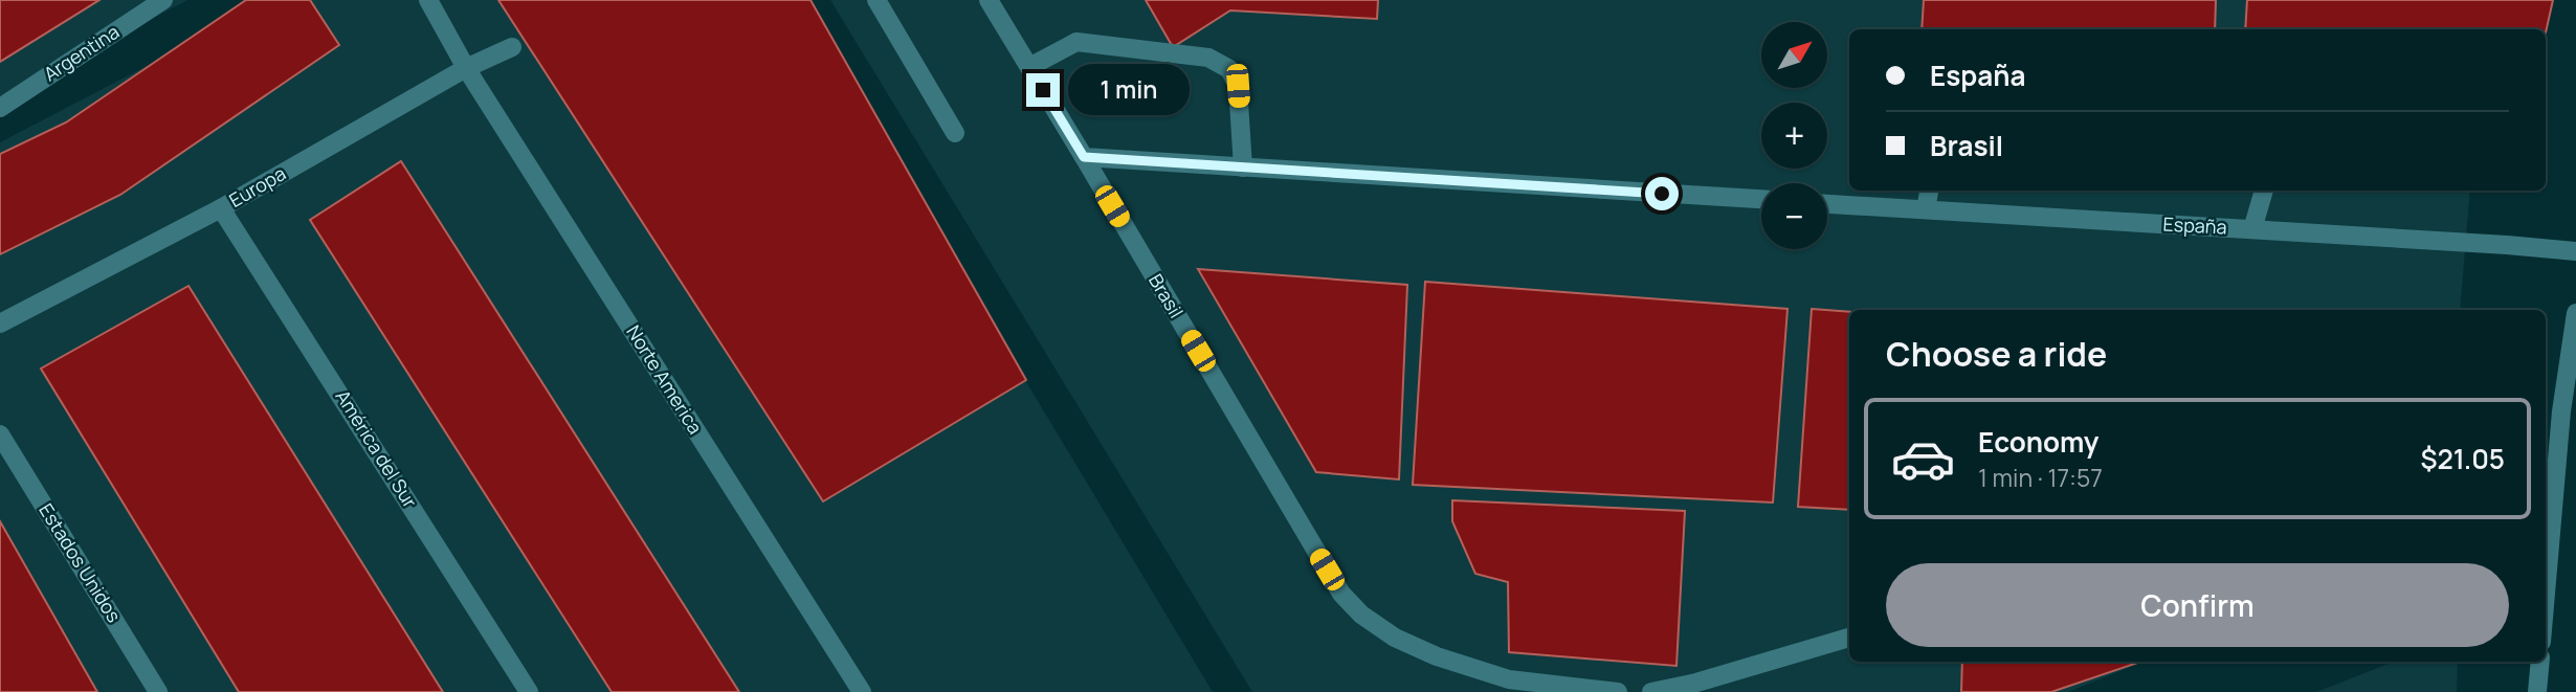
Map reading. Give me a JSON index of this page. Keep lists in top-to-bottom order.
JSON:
{
  "streets": {
    "street": [
      "Argentina",
      "Europa",
      "España",
      "Brasil",
      "Norte America",
      "América del Sur",
      "Estados Unidos"
    ]
  },
  "crossings": [
    ["Europa", "Norte America"],
    ["Europa", "América del Sur"]
  ],
  "north": "top right",
  "page": {
    "map_buttons": ["+", "−"],
    "banner": ["España", "Brasil"],
    "bubble": "1 min",
    "heading": "Choose a ride",
    "list": [
      {
        "name": "Economy",
        "note": "1 min · 17:57",
        "value": "$21.05"
      }
    ],
    "buttons": "Confirm"
  }
}
